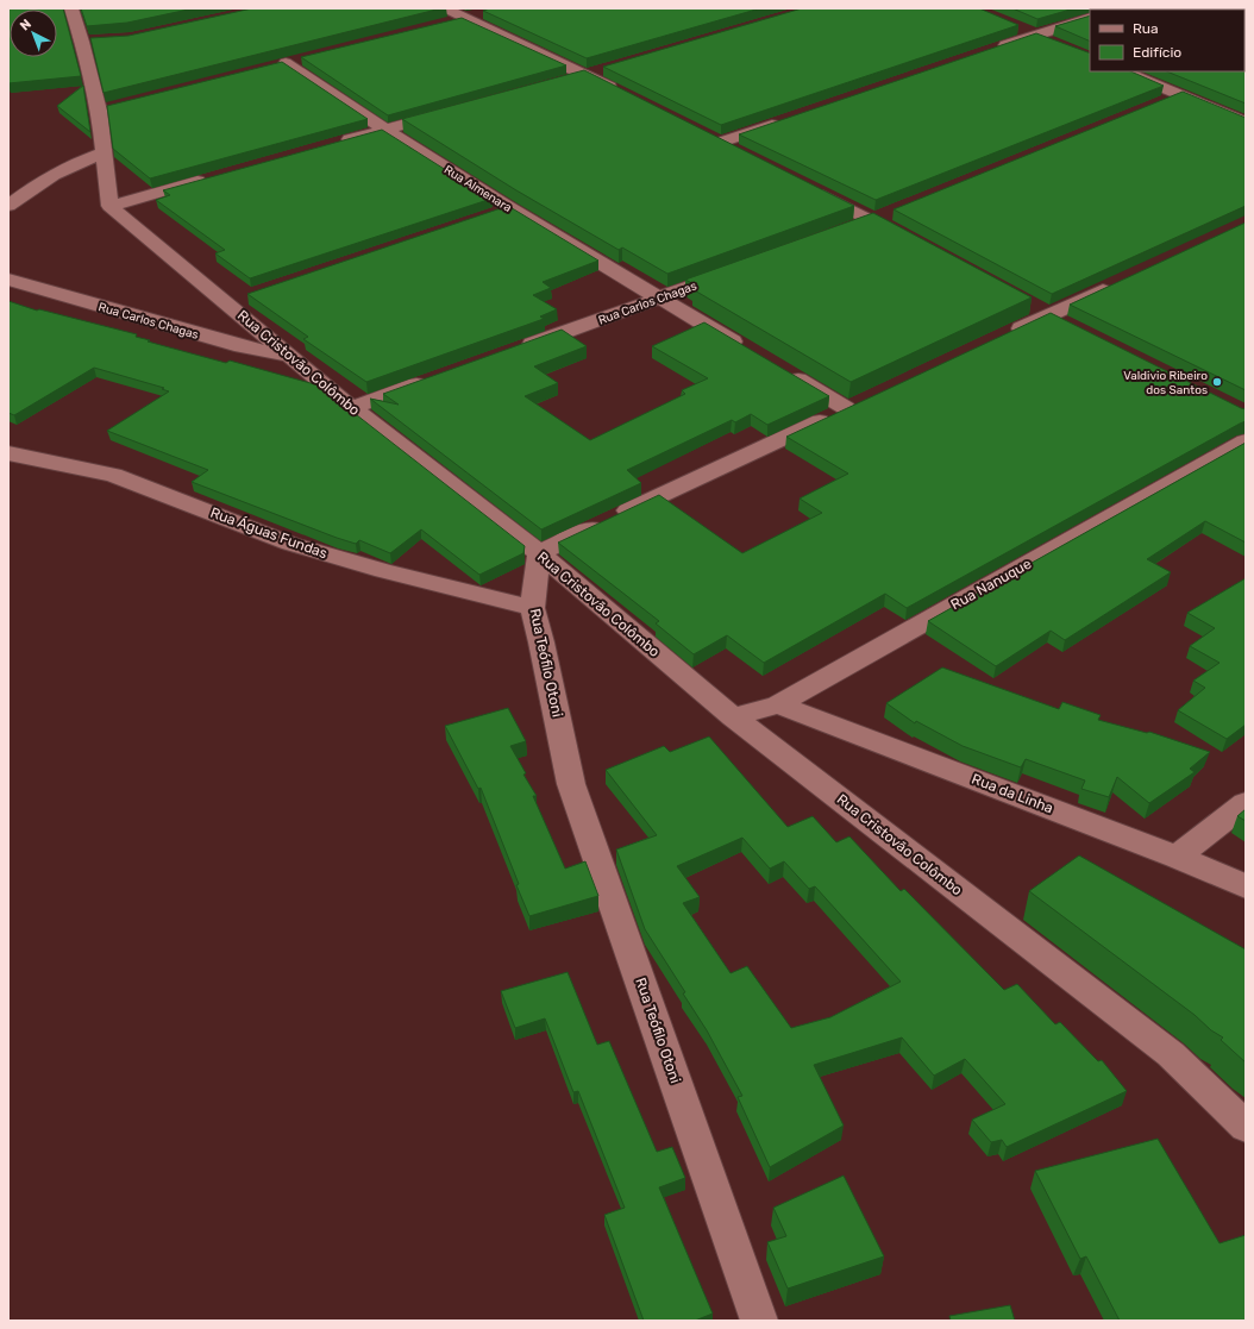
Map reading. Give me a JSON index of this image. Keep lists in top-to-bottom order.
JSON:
{
  "streets": {
    "street": [
      "Rua Almenara",
      "Rua Carlos Chagas",
      "Rua Cristovão Colômbo",
      "Rua Águas Fundas",
      "Rua Nanuque",
      "Rua Teófilo Otoni",
      "Rua da Linha"
    ]
  },
  "crossings": [
    ["Rua Almenara", "Rua Carlos Chagas"],
    ["Rua Carlos Chagas", "Rua Cristovão Colômbo"],
    ["Rua Cristovão Colômbo", "Rua Nanuque"],
    ["Rua Cristovão Colômbo", "Rua Teófilo Otoni"],
    ["Rua Águas Fundas", "Rua Teófilo Otoni"],
    ["Rua Nanuque", "Rua da Linha"]
  ],
  "places": ["Valdivio Ribeiro dos Santos"],
  "legend": ["Rua", "Edifício"],
  "north": "top left"
}
